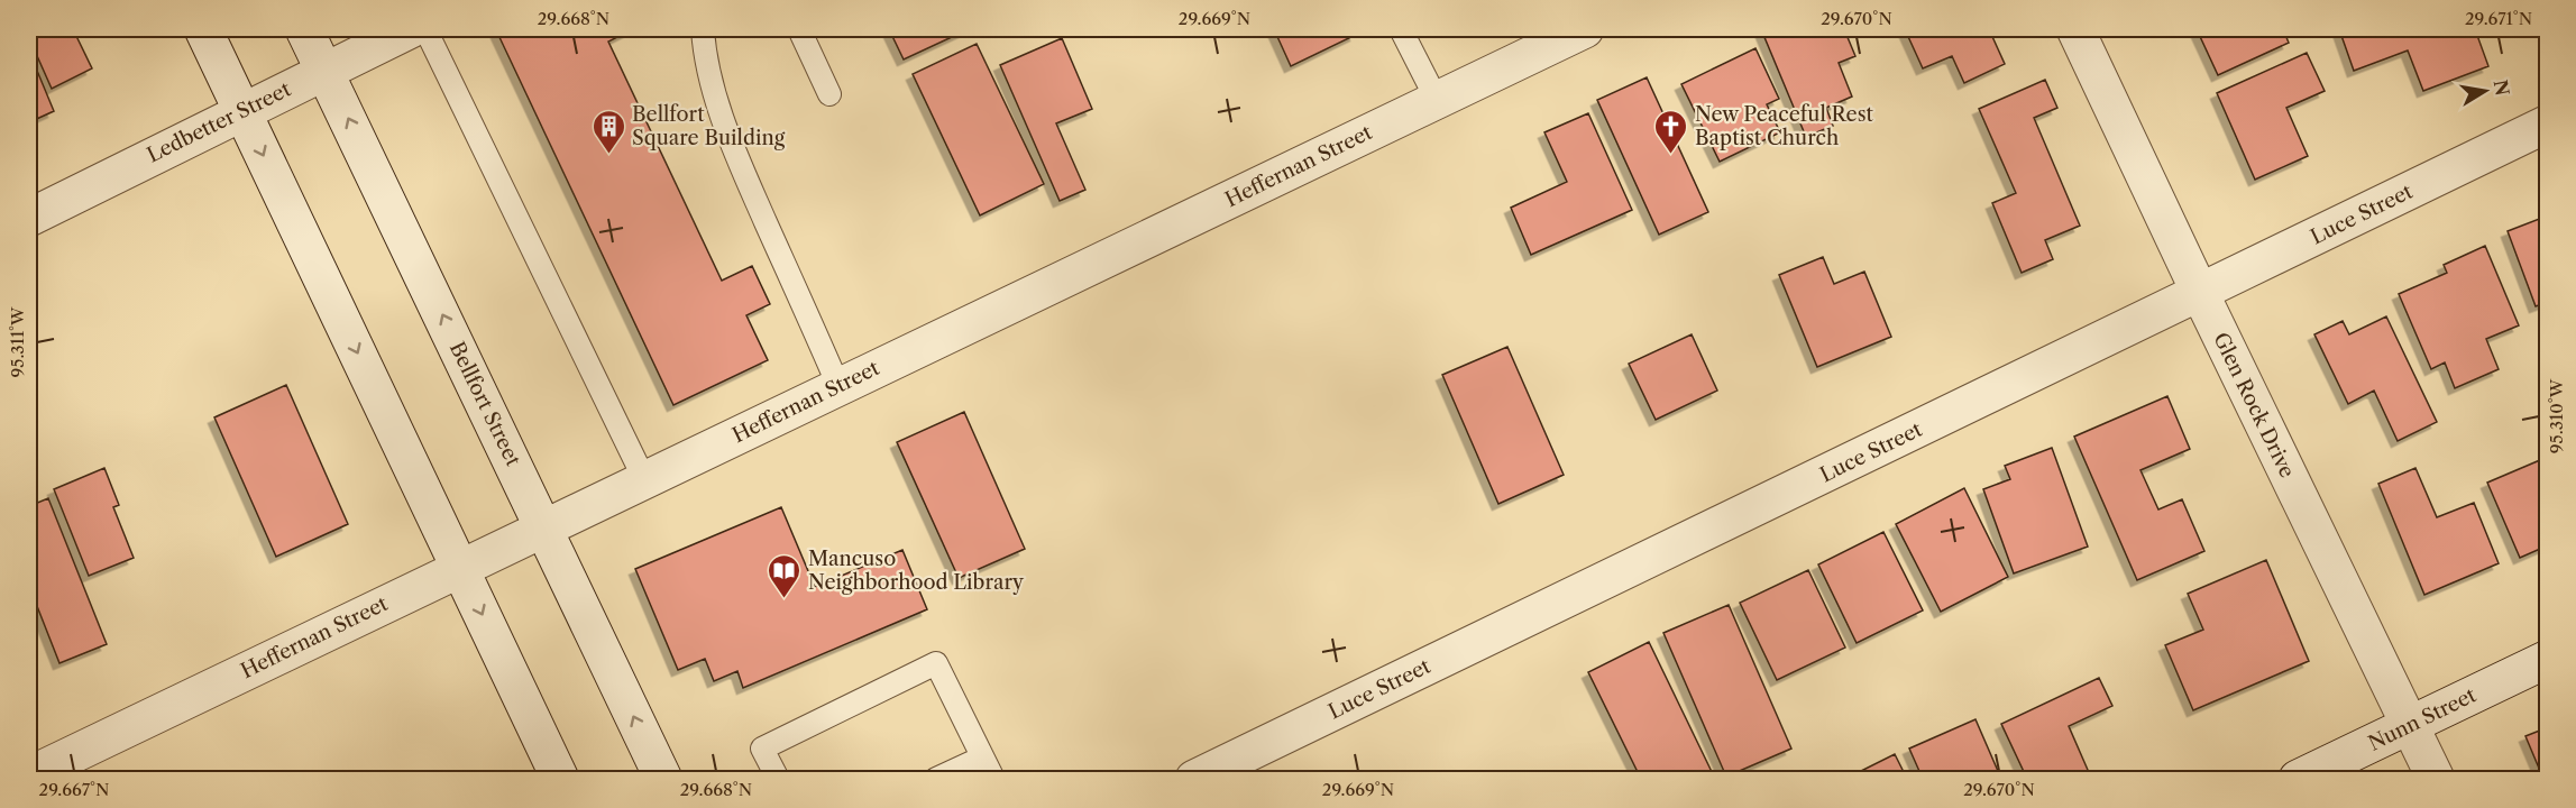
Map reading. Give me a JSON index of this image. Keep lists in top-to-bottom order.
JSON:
{
  "streets": {
    "street": [
      "Ledbetter Street",
      "Heffernan Street",
      "Luce Street",
      "Bellfort Street",
      "Glen Rock Drive",
      "Nunn Street"
    ]
  },
  "crossings": [
    ["Ledbetter Street", "Bellfort Street"],
    ["Heffernan Street", "Bellfort Street"],
    ["Luce Street", "Glen Rock Drive"],
    ["Glen Rock Drive", "Nunn Street"]
  ],
  "places": {
    "building": ["Bellfort Square Building"],
    "church": ["New Peaceful Rest Baptist Church"],
    "library": ["Mancuso Neighborhood Library"]
  },
  "north": "right",
  "coordinates": [
    "29.668°N",
    "29.669°N",
    "29.670°N",
    "29.671°N",
    "95.311°W",
    "95.310°W",
    "29.667°N"
  ]
}
